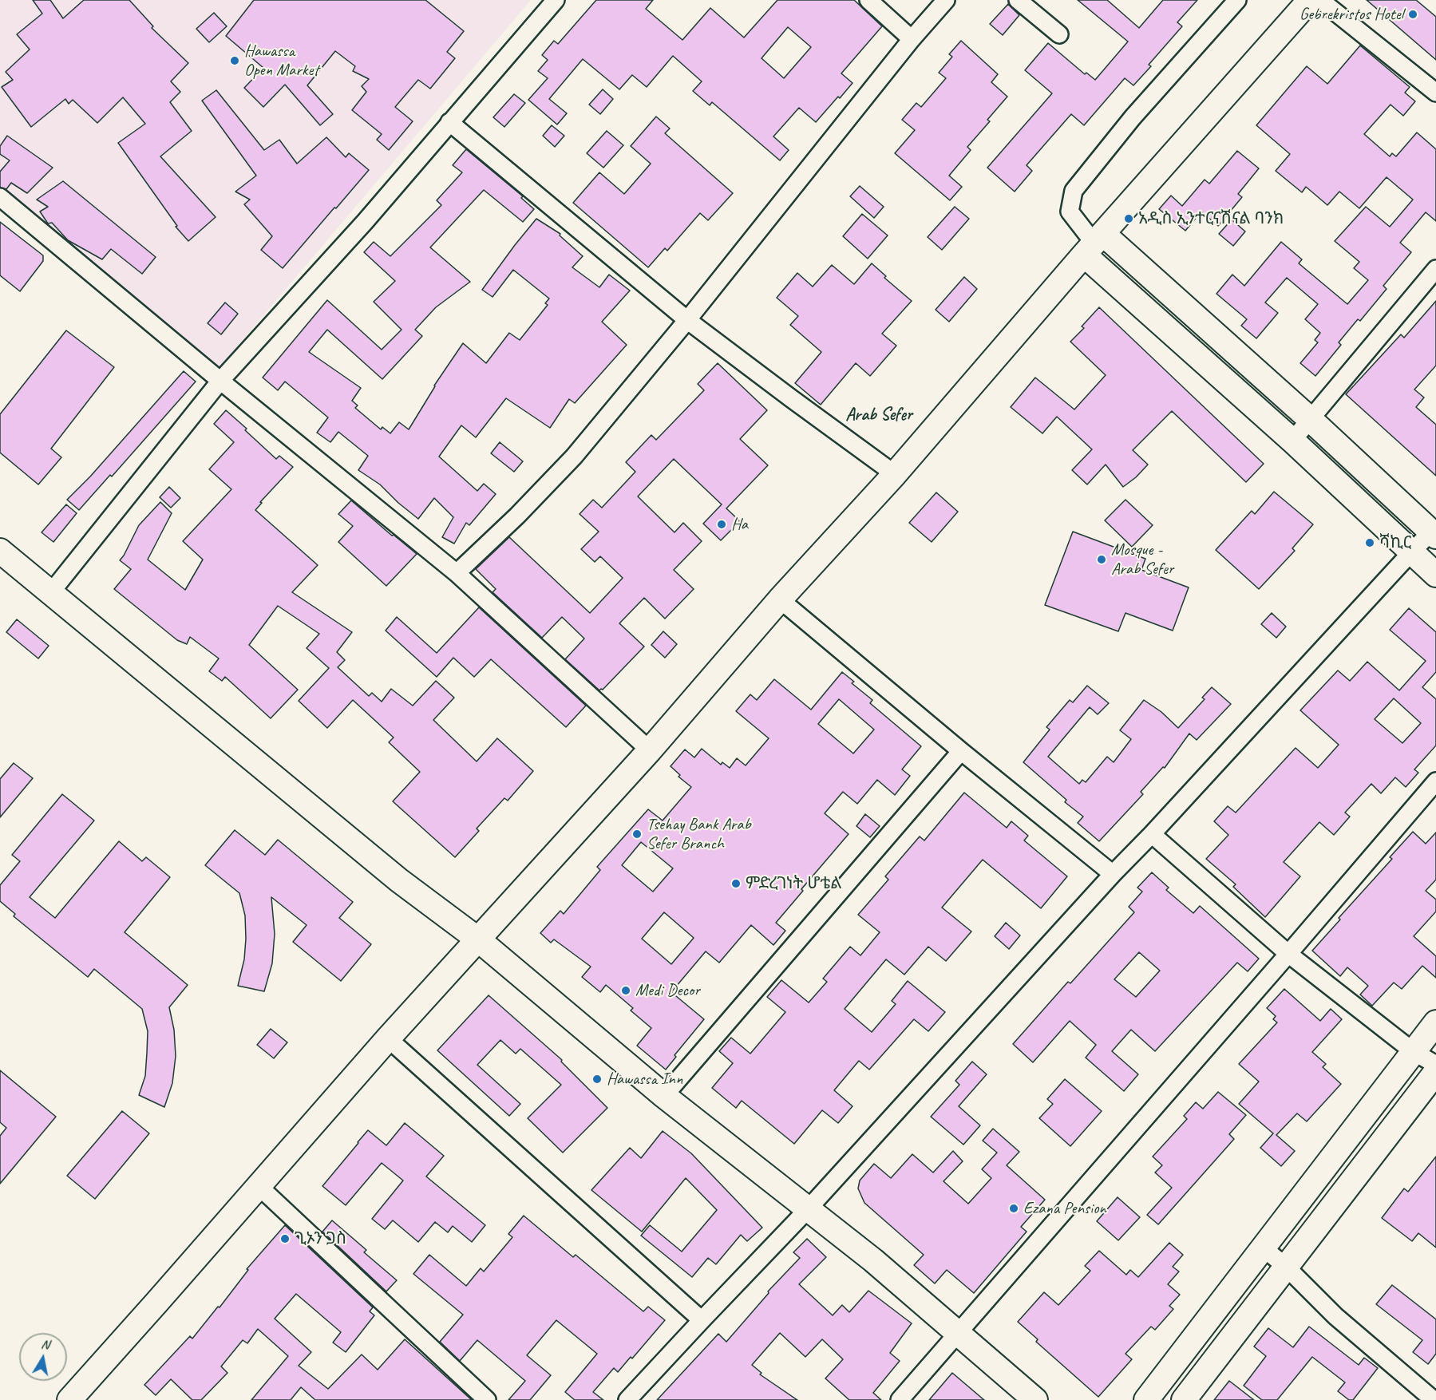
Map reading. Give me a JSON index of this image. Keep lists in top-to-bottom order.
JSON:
{
  "districts": ["Arab Sefer"],
  "places": [
    "Gebrekristos Hotel",
    "Hawassa Open Market",
    "አዲስ ኢንተርናሽናል ባንክ",
    "Ha",
    "ሻኪር",
    "Mosque - Arab Sefer",
    "Tsehay Bank Arab Sefer Branch",
    "ምድረገነት ሆቴል",
    "Medi Decor",
    "Hawassa Inn",
    "Ezana Pension",
    "ጊኦን ጋስ"
  ],
  "north": "top"
}
